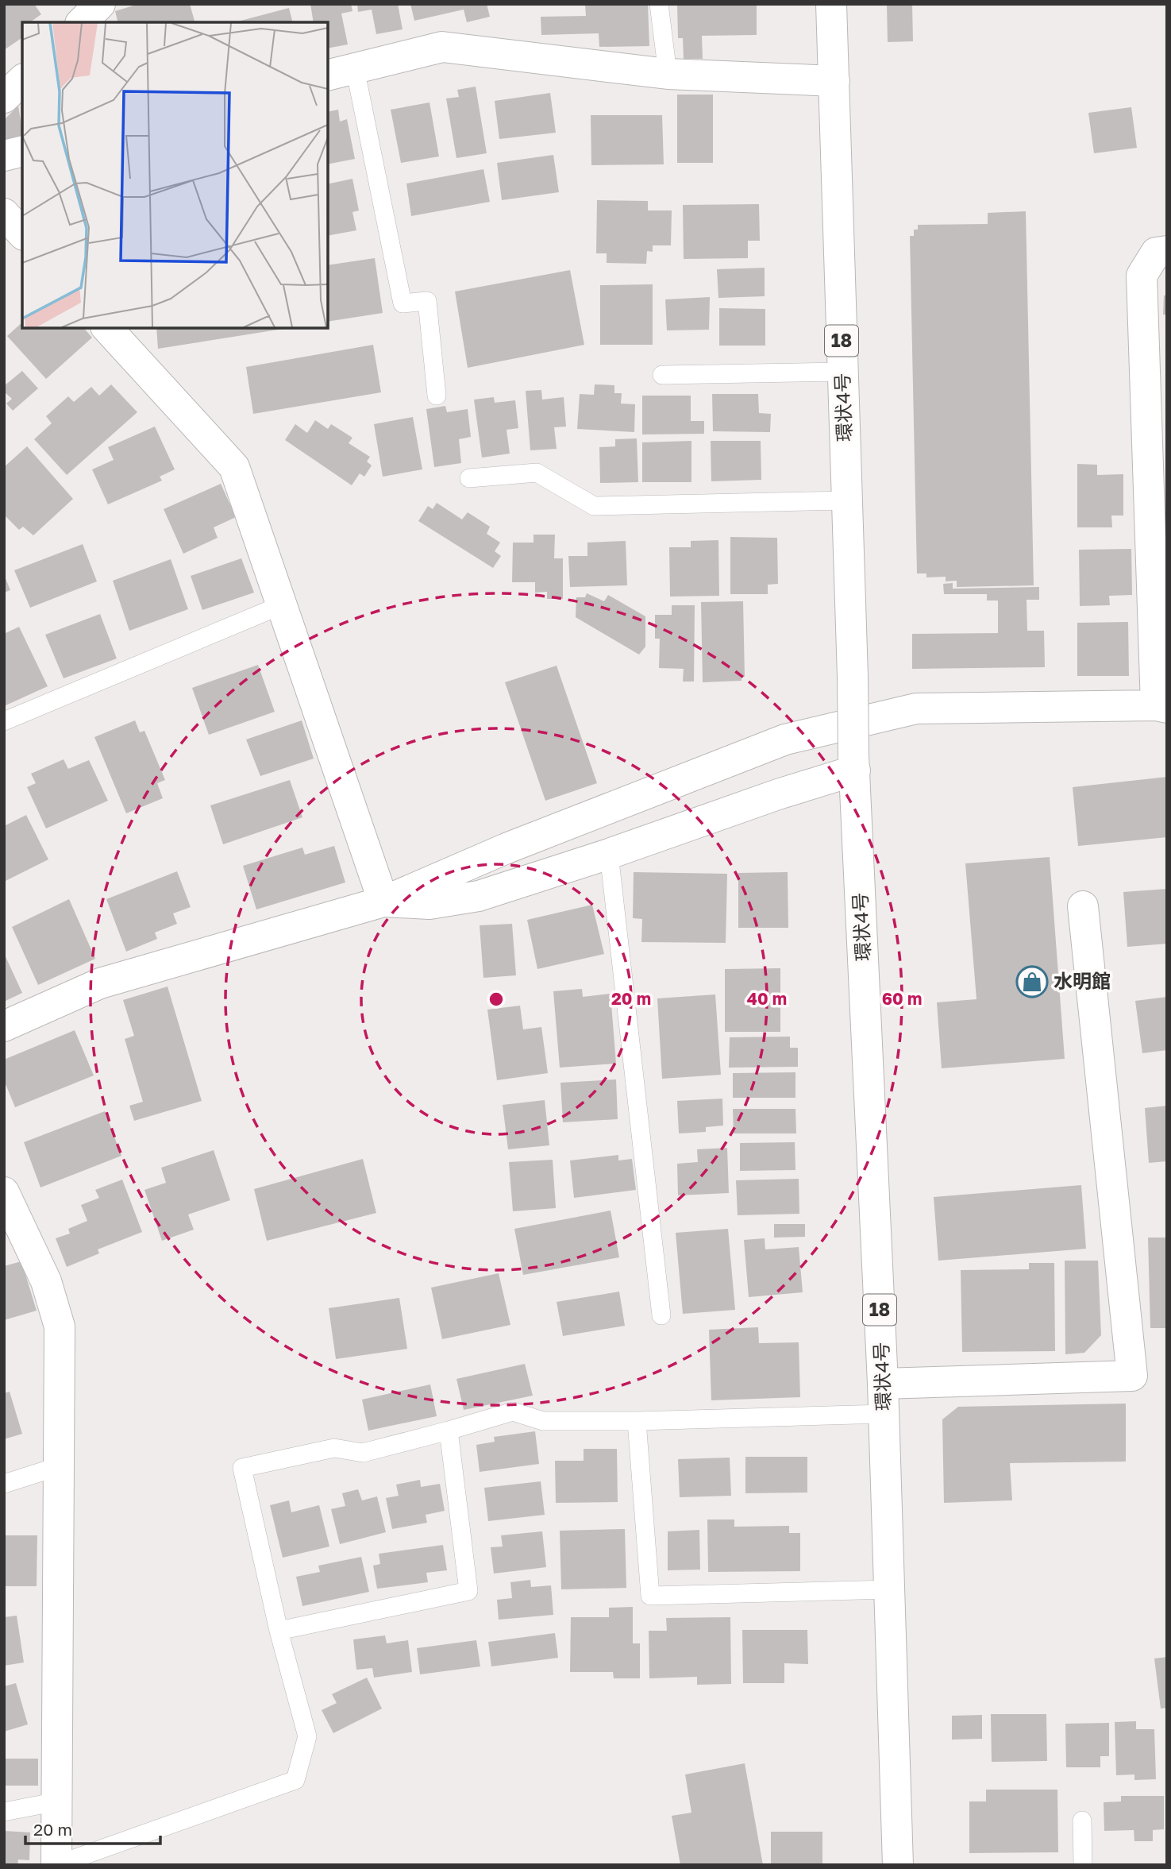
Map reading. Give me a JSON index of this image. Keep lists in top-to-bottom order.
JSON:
{
  "streets": {
    "street": ["18", "環状4号"]
  },
  "places": {
    "shop": ["水明館"]
  },
  "scale_bar": "20 m",
  "rings": ["20 m", "40 m", "60 m"]
}
